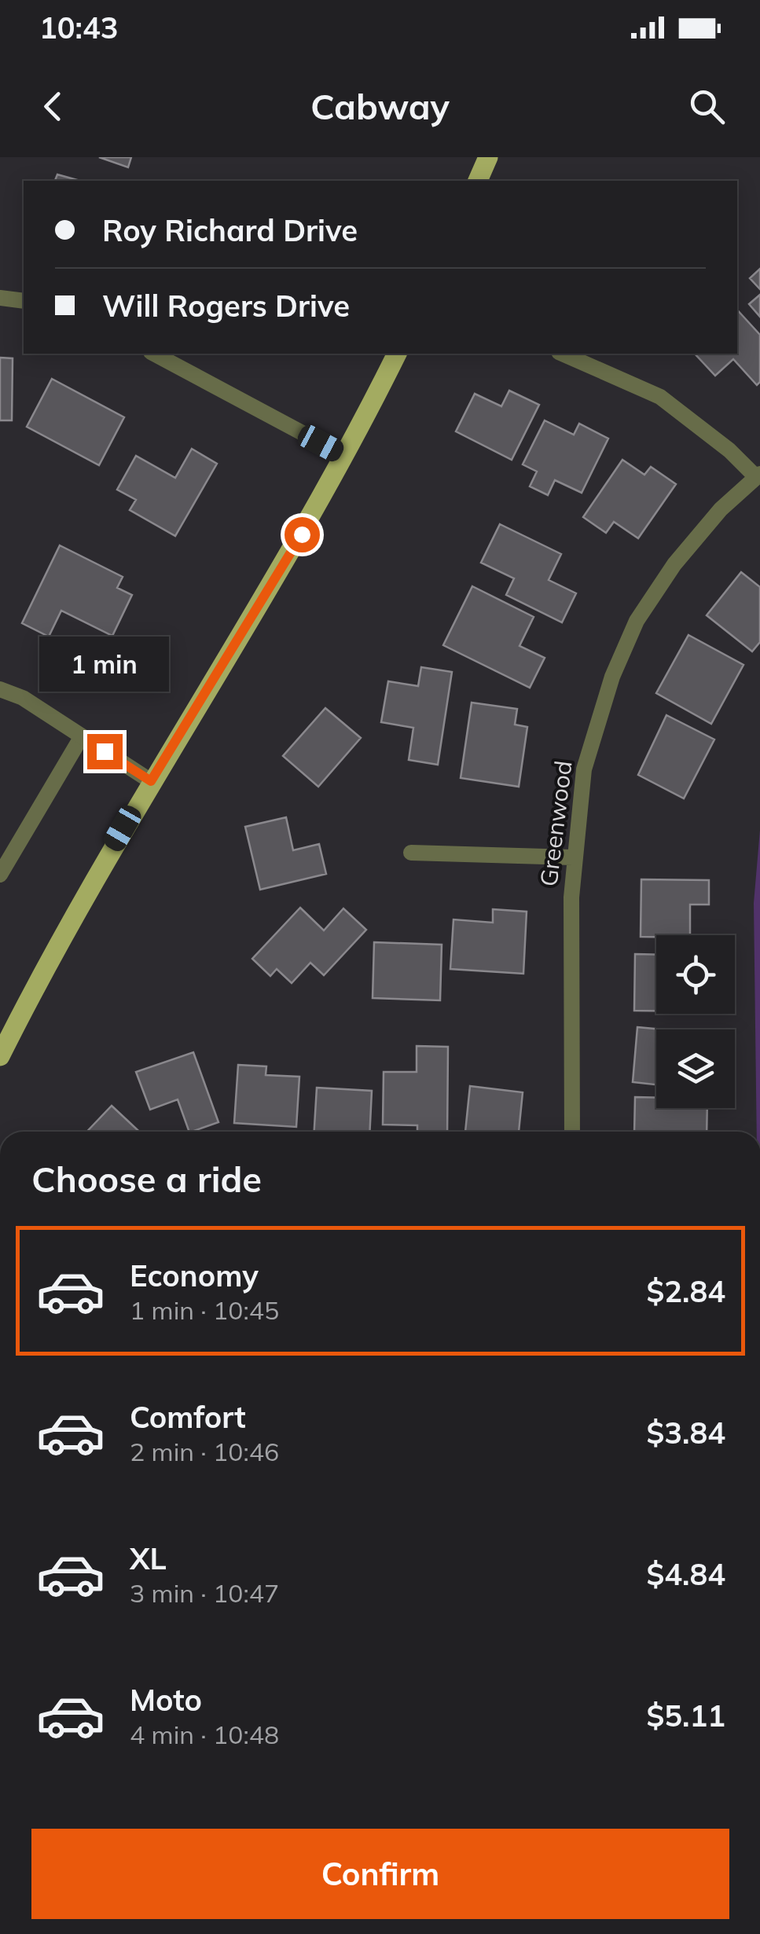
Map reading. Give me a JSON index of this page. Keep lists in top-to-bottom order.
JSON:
{
  "streets": {
    "street": ["Greenwood"]
  },
  "page": {
    "status": "10:43",
    "header": "Cabway",
    "banner": ["Roy Richard Drive", "Will Rogers Drive"],
    "bubble": "1 min",
    "heading": "Choose a ride",
    "list": [
      {
        "name": "Economy",
        "note": "1 min · 10:45",
        "value": "$2.84"
      },
      {
        "name": "Comfort",
        "note": "2 min · 10:46",
        "value": "$3.84"
      },
      {
        "name": "XL",
        "note": "3 min · 10:47",
        "value": "$4.84"
      },
      {
        "name": "Moto",
        "note": "4 min · 10:48",
        "value": "$5.11"
      }
    ],
    "buttons": "Confirm"
  }
}
